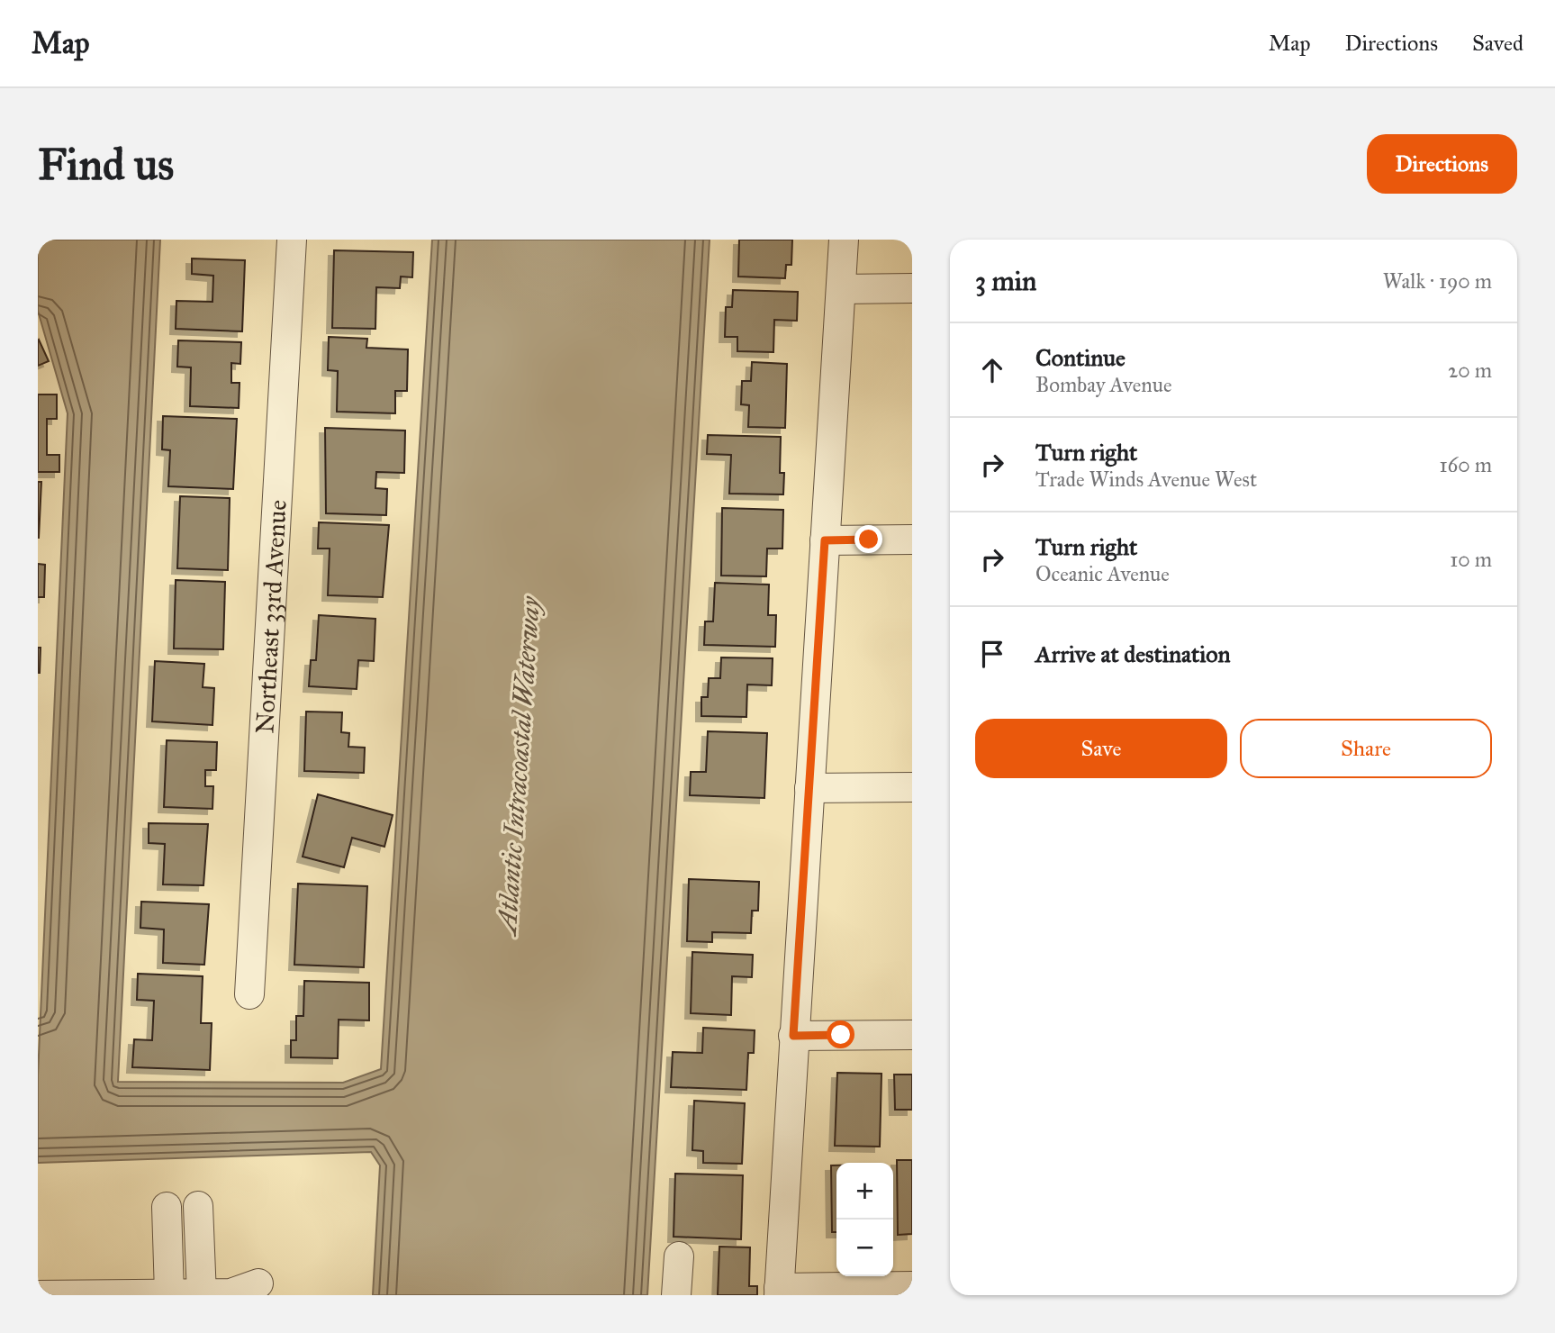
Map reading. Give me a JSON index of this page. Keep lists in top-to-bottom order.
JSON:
{
  "streets": {
    "street": ["Northeast 33rd Avenue"]
  },
  "water": ["Atlantic Intracoastal Waterway"],
  "page": {
    "header": "Map",
    "nav": ["Map", "Directions", "Saved"],
    "buttons": [
      "Directions",
      ["Save", "Share"]
    ],
    "title": "Find us",
    "heading": ["3 min", "Walk · 190 m"],
    "list": [
      ["Continue", "Bombay Avenue", "20 m"],
      ["Turn right", "Trade Winds Avenue West", "160 m"],
      ["Turn right", "Oceanic Avenue", "10 m"],
      "Arrive at destination"
    ],
    "map_buttons": ["+", "−"]
  }
}
